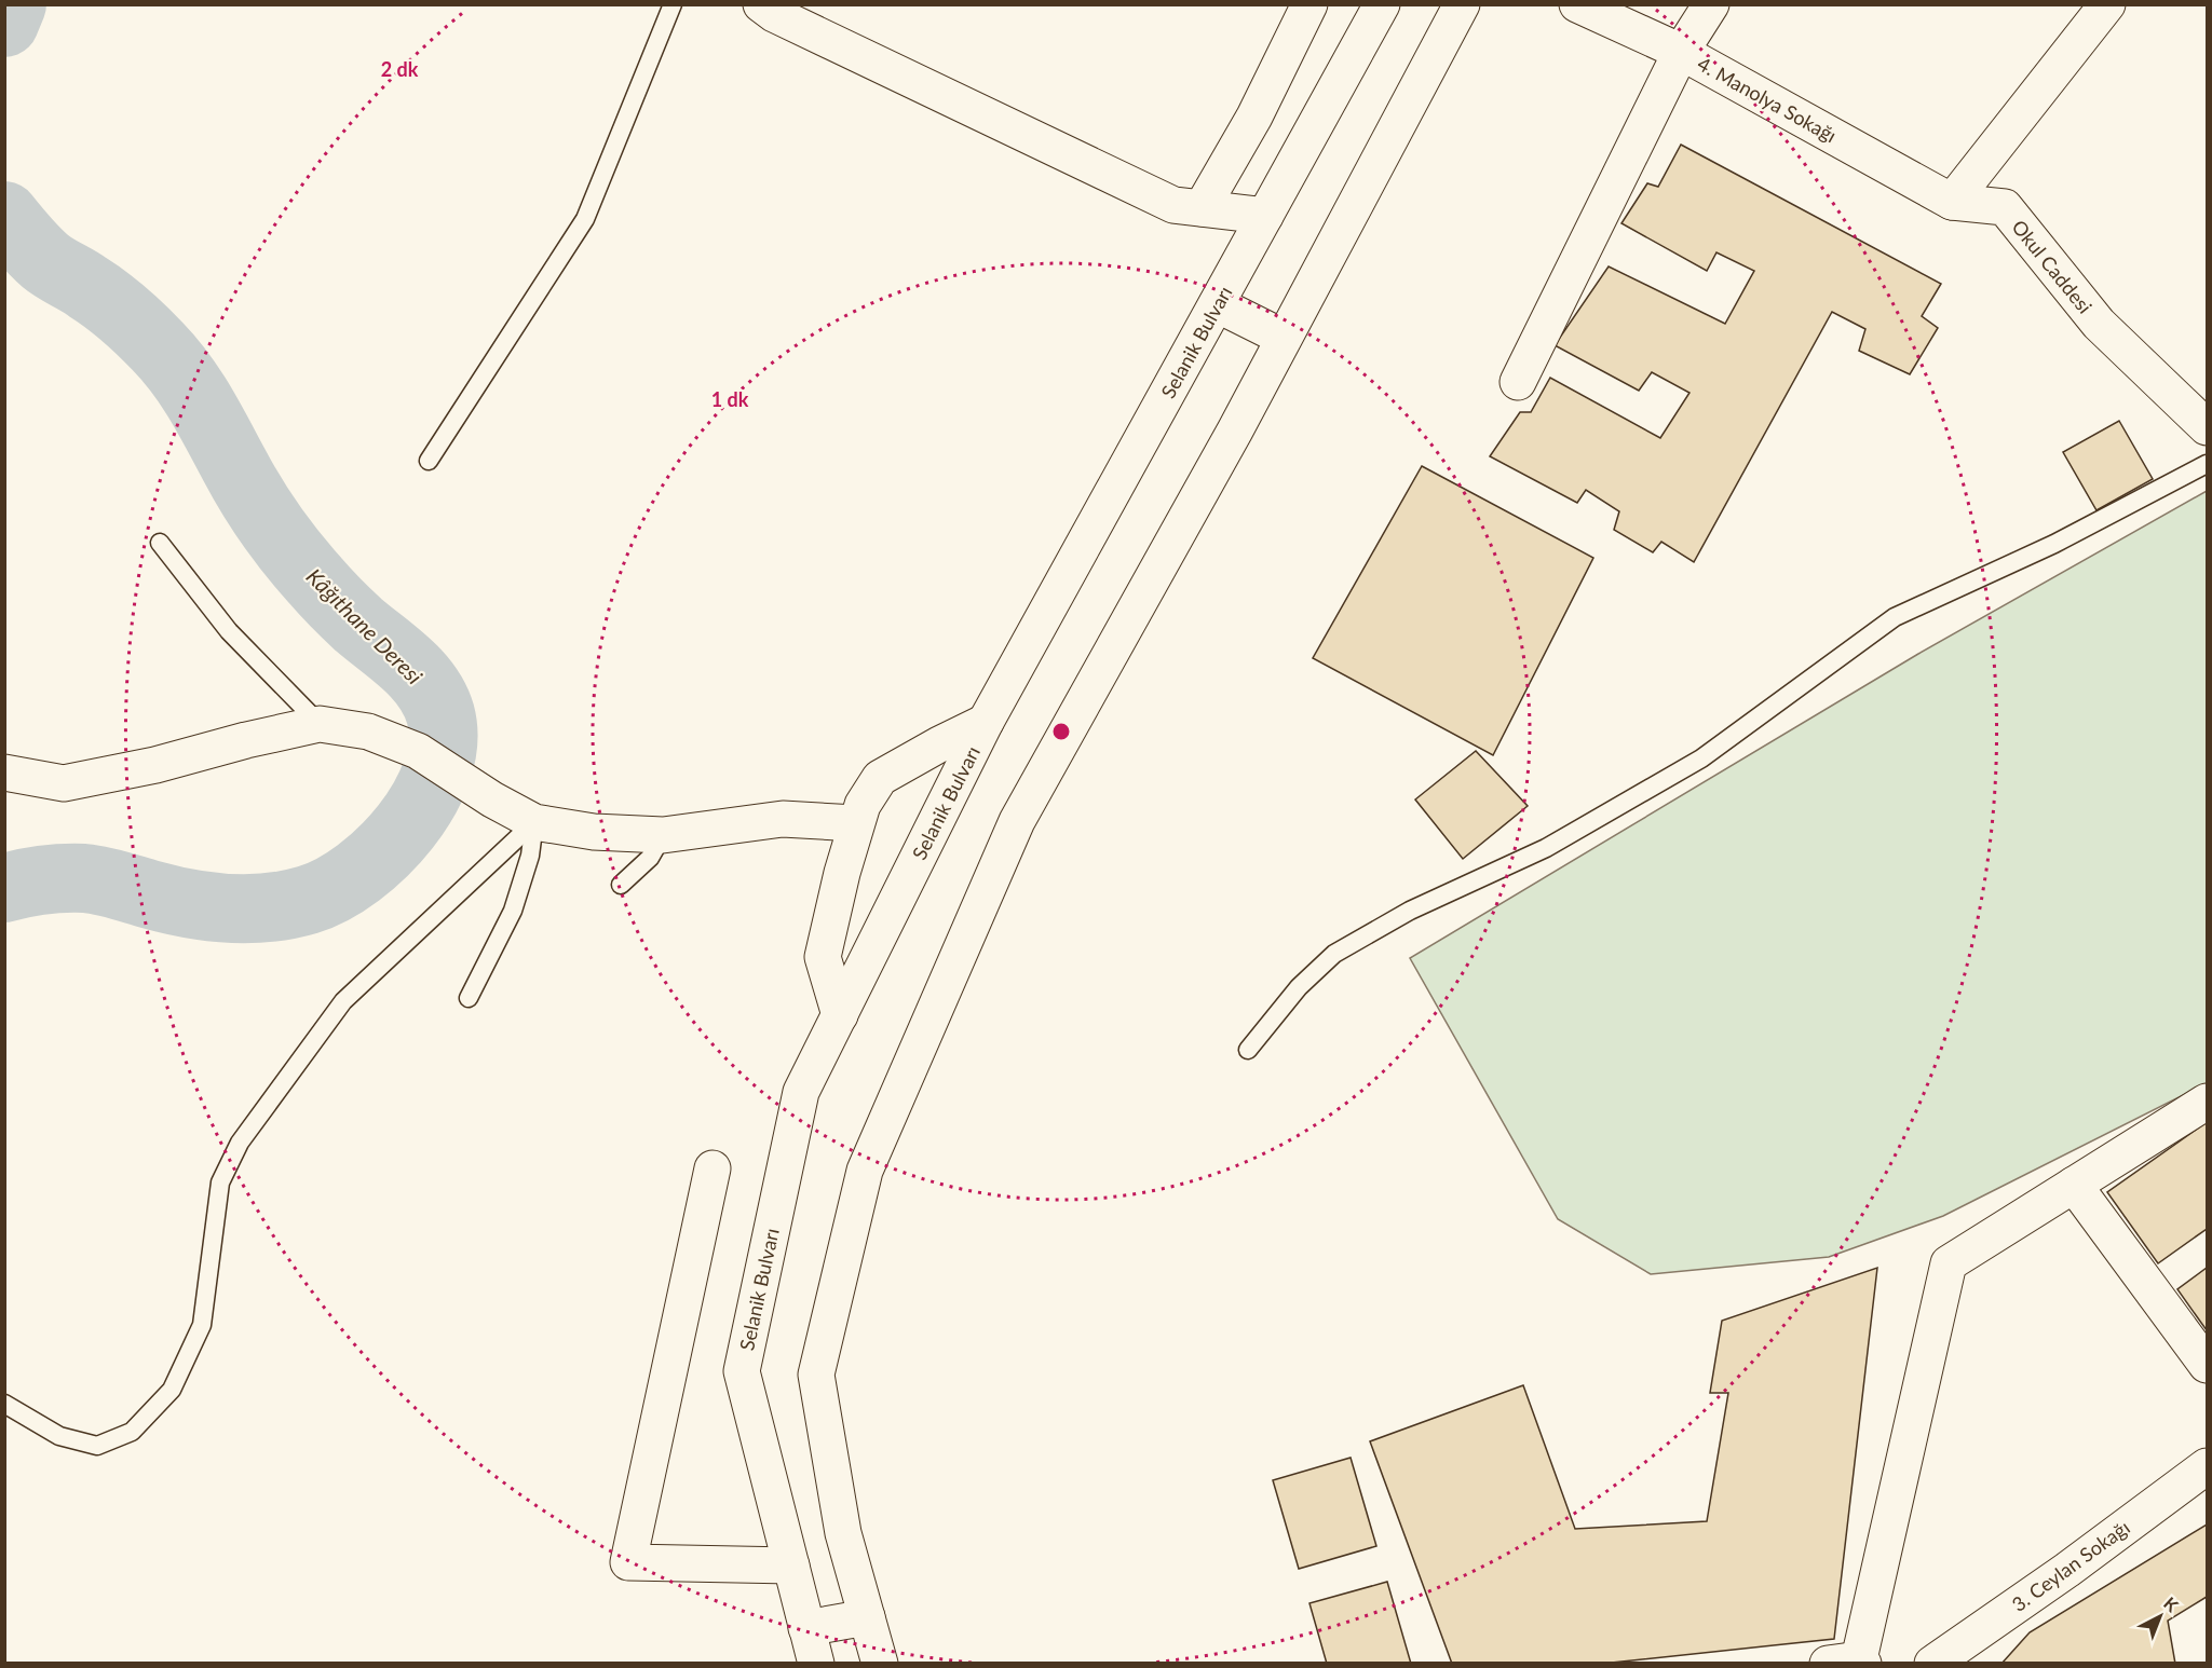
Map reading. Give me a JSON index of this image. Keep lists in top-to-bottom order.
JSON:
{
  "streets": {
    "street": [
      "4. Manolya Sokağı",
      "Okul Caddesi",
      "Selanik Bulvarı",
      "3. Ceylan Sokağı"
    ]
  },
  "crossings": [
    ["4. Manolya Sokağı", "Okul Caddesi"]
  ],
  "water": ["Kâğıthane Deresi"],
  "north": "top right",
  "rings": ["2 dk", "1 dk"]
}
